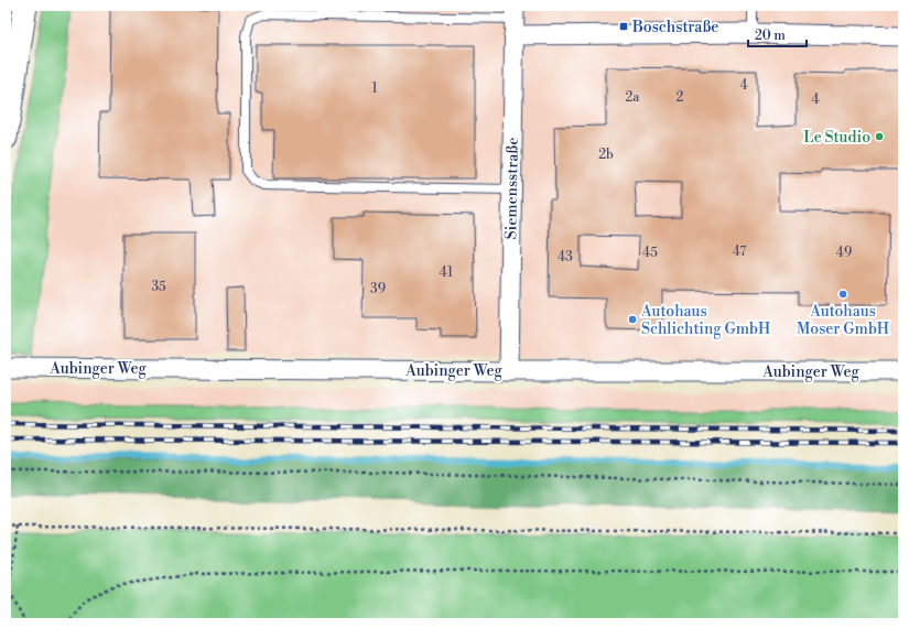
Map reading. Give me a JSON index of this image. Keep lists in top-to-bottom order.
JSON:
{
  "streets": {
    "street": ["Siemensstraße", "Aubinger Weg"]
  },
  "crossings": [
    ["Siemensstraße", "Aubinger Weg"]
  ],
  "places": {
    "transit": ["Boschstraße"],
    "other": ["Le Studio", "Autohaus Moser GmbH", "Autohaus Schlichting GmbH"]
  },
  "house_numbers": [
    "4",
    "1",
    "2a",
    "2",
    "4",
    "2b",
    "47",
    "45",
    "49",
    "43",
    "41",
    "35",
    "39"
  ],
  "scale_bar": "20 m"
}
